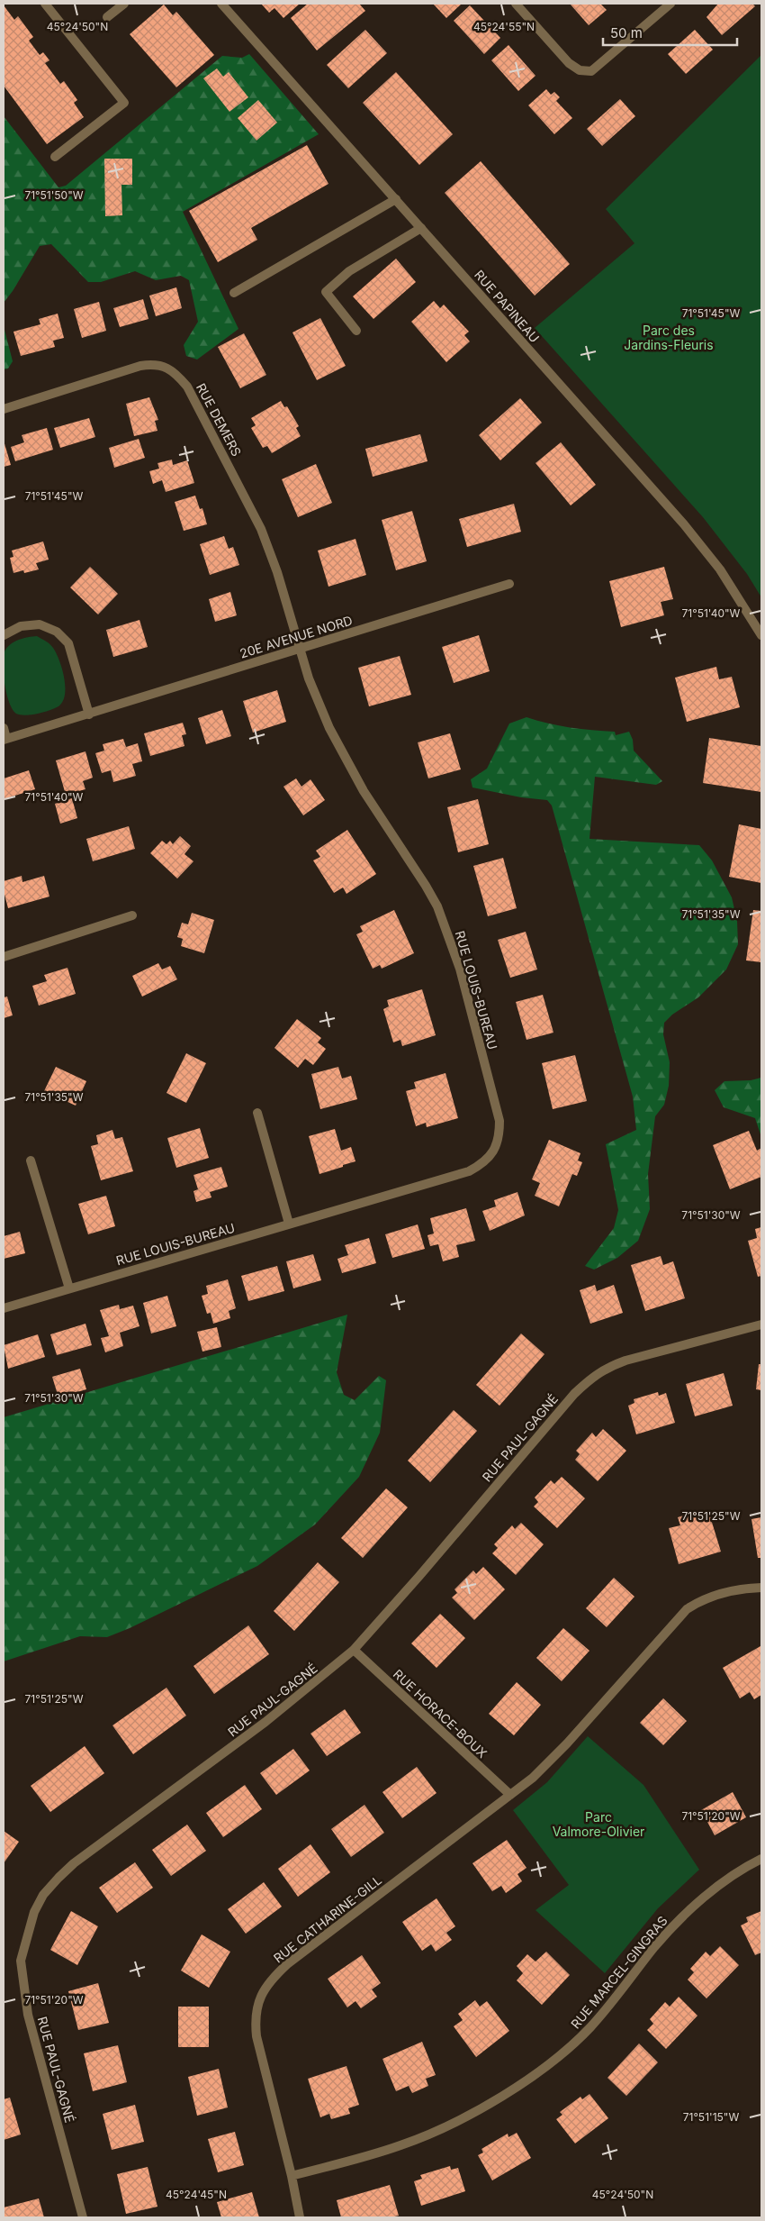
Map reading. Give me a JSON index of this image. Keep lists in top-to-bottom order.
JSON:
{
  "streets": {
    "street": [
      "RUE PAPINEAU",
      "RUE DEMERS",
      "20E AVENUE NORD",
      "RUE LOUIS-BUREAU",
      "RUE PAUL-GAGNÉ",
      "RUE HORACE-BOUX",
      "RUE CATHARINE-GILL",
      "RUE MARCEL-GINGRAS"
    ]
  },
  "crossings": [
    ["RUE DEMERS", "20E AVENUE NORD"],
    ["RUE DEMERS", "RUE LOUIS-BUREAU"],
    ["20E AVENUE NORD", "RUE LOUIS-BUREAU"],
    ["RUE PAUL-GAGNÉ", "RUE HORACE-BOUX"],
    ["RUE HORACE-BOUX", "RUE CATHARINE-GILL"],
    ["RUE CATHARINE-GILL", "RUE MARCEL-GINGRAS"]
  ],
  "parks": ["Parc des Jardins-Fleuris", "Parc Valmore-Olivier"],
  "scale_bar": "50 m",
  "coordinates": [
    "45°24'50\"N",
    "45°24'55\"N",
    "71°51'50\"W",
    "71°51'45\"W",
    "71°51'40\"W",
    "71°51'35\"W",
    "71°51'30\"W",
    "71°51'25\"W",
    "71°51'20\"W",
    "71°51'15\"W",
    "45°24'45\"N"
  ]
}
